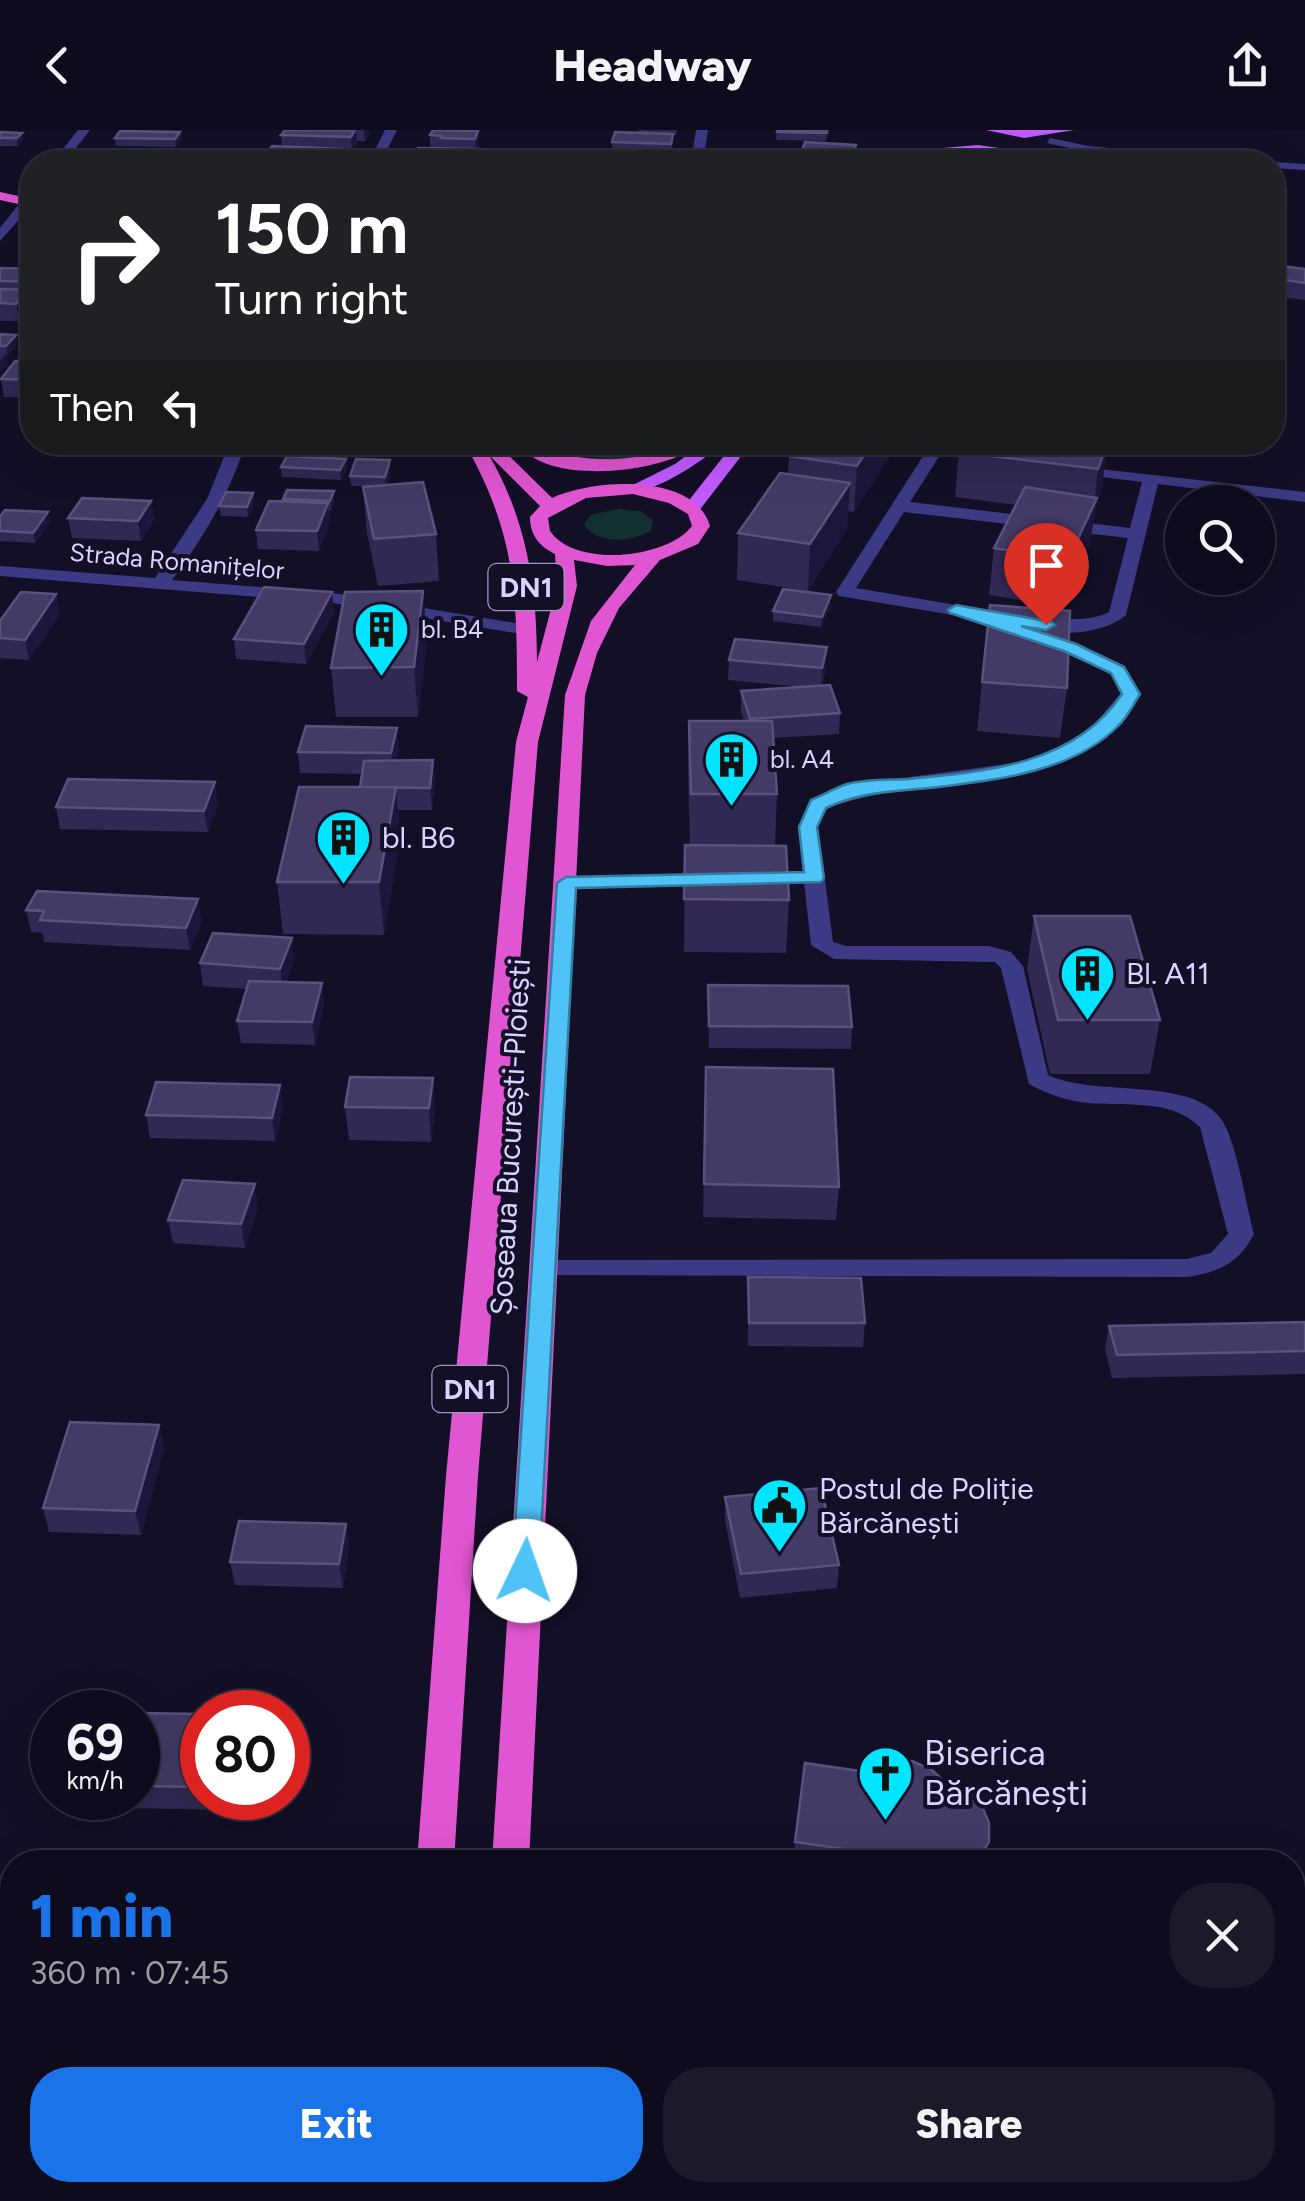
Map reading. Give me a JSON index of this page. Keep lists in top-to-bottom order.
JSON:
{
  "streets": {
    "highway": ["DN1", "Șoseaua București-Ploiești"],
    "street": ["Strada Romanițelor"]
  },
  "crossings": [
    ["Strada Romanițelor", "DN1"],
    ["DN1", "Șoseaua București-Ploiești"]
  ],
  "places": {
    "building": [
      "bl. B4",
      "bl. A4",
      "bl. B6",
      "Bl. A11"
    ],
    "public building": ["Postul de Poliție Bărcănești"],
    "church": ["Biserica Bărcănești"]
  },
  "page": {
    "header": "Headway",
    "turn": ["150 m", "Turn right"],
    "then": "Then",
    "speed": "69 km/h",
    "limit": "80",
    "heading": ["1 min", "360 m · 07:45"],
    "buttons": ["Exit", "Share"]
  }
}
